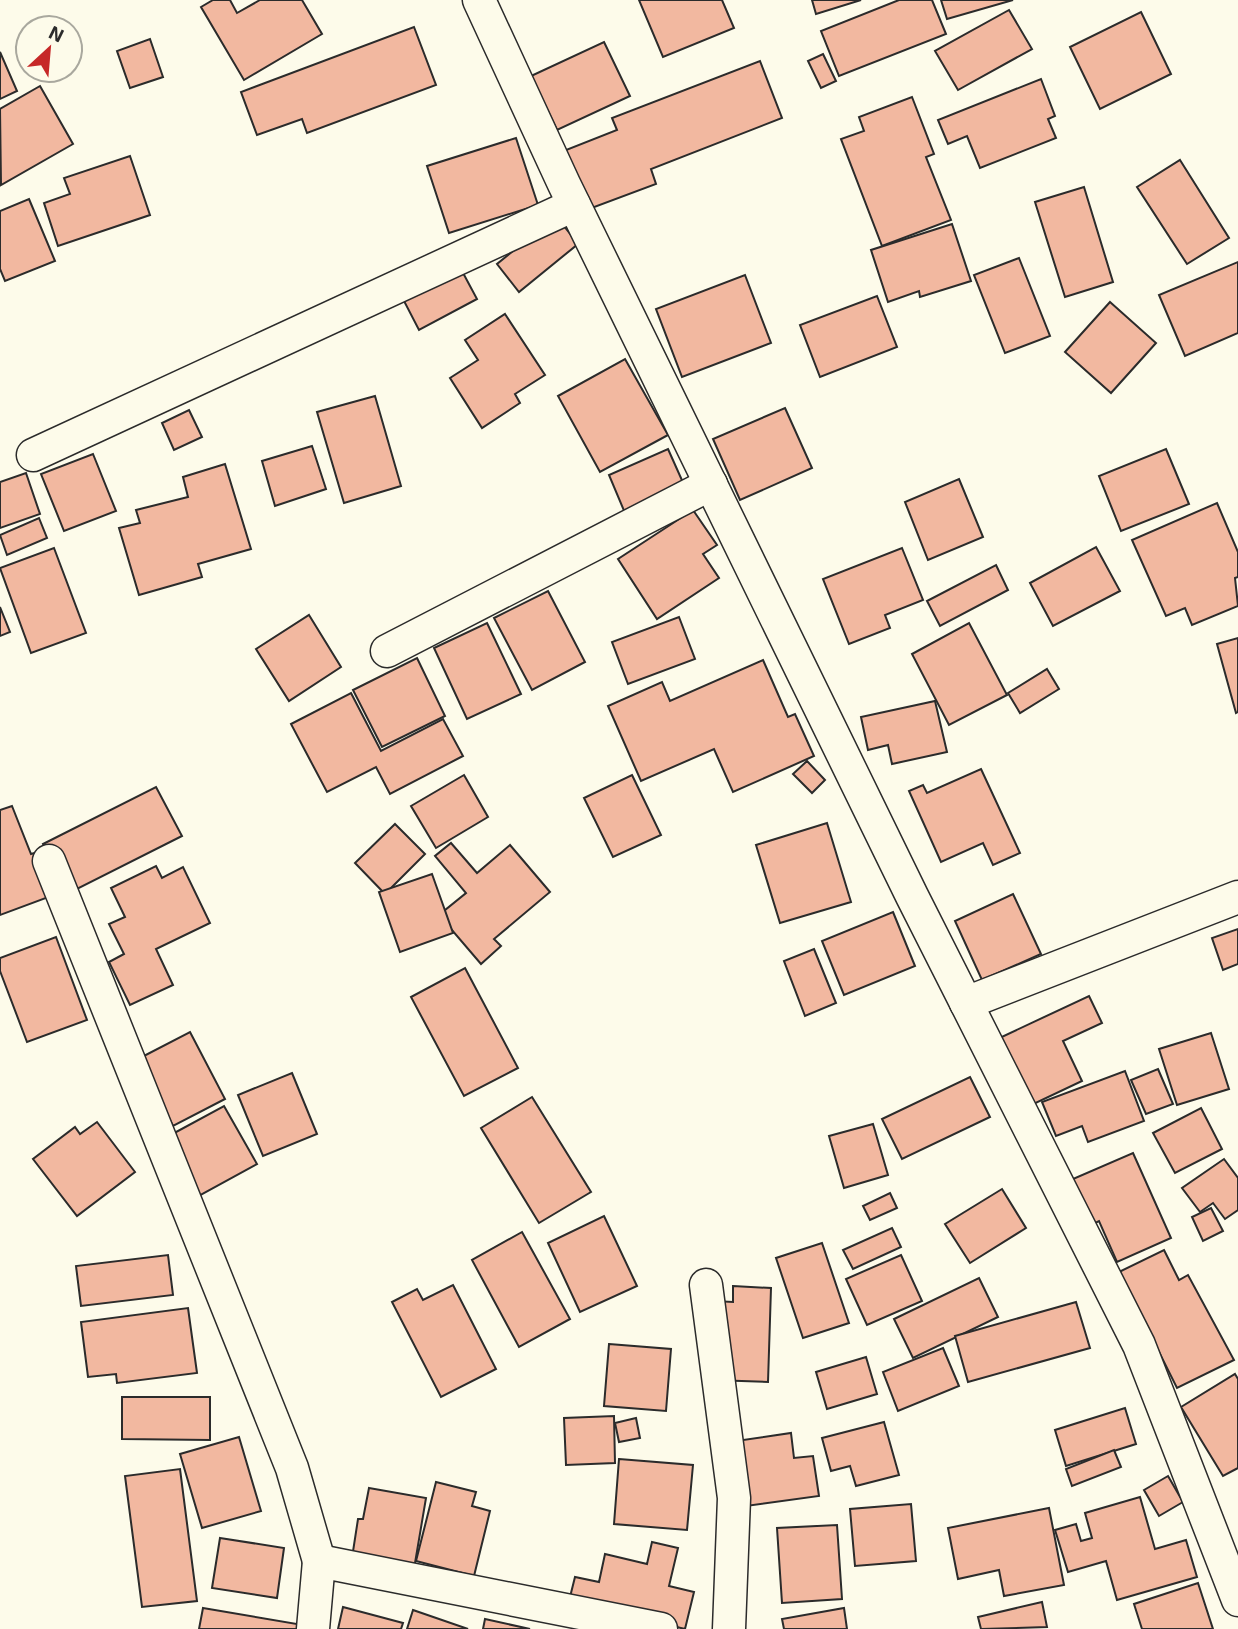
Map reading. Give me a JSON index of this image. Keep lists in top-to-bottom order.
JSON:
{
  "north": "top right"
}
